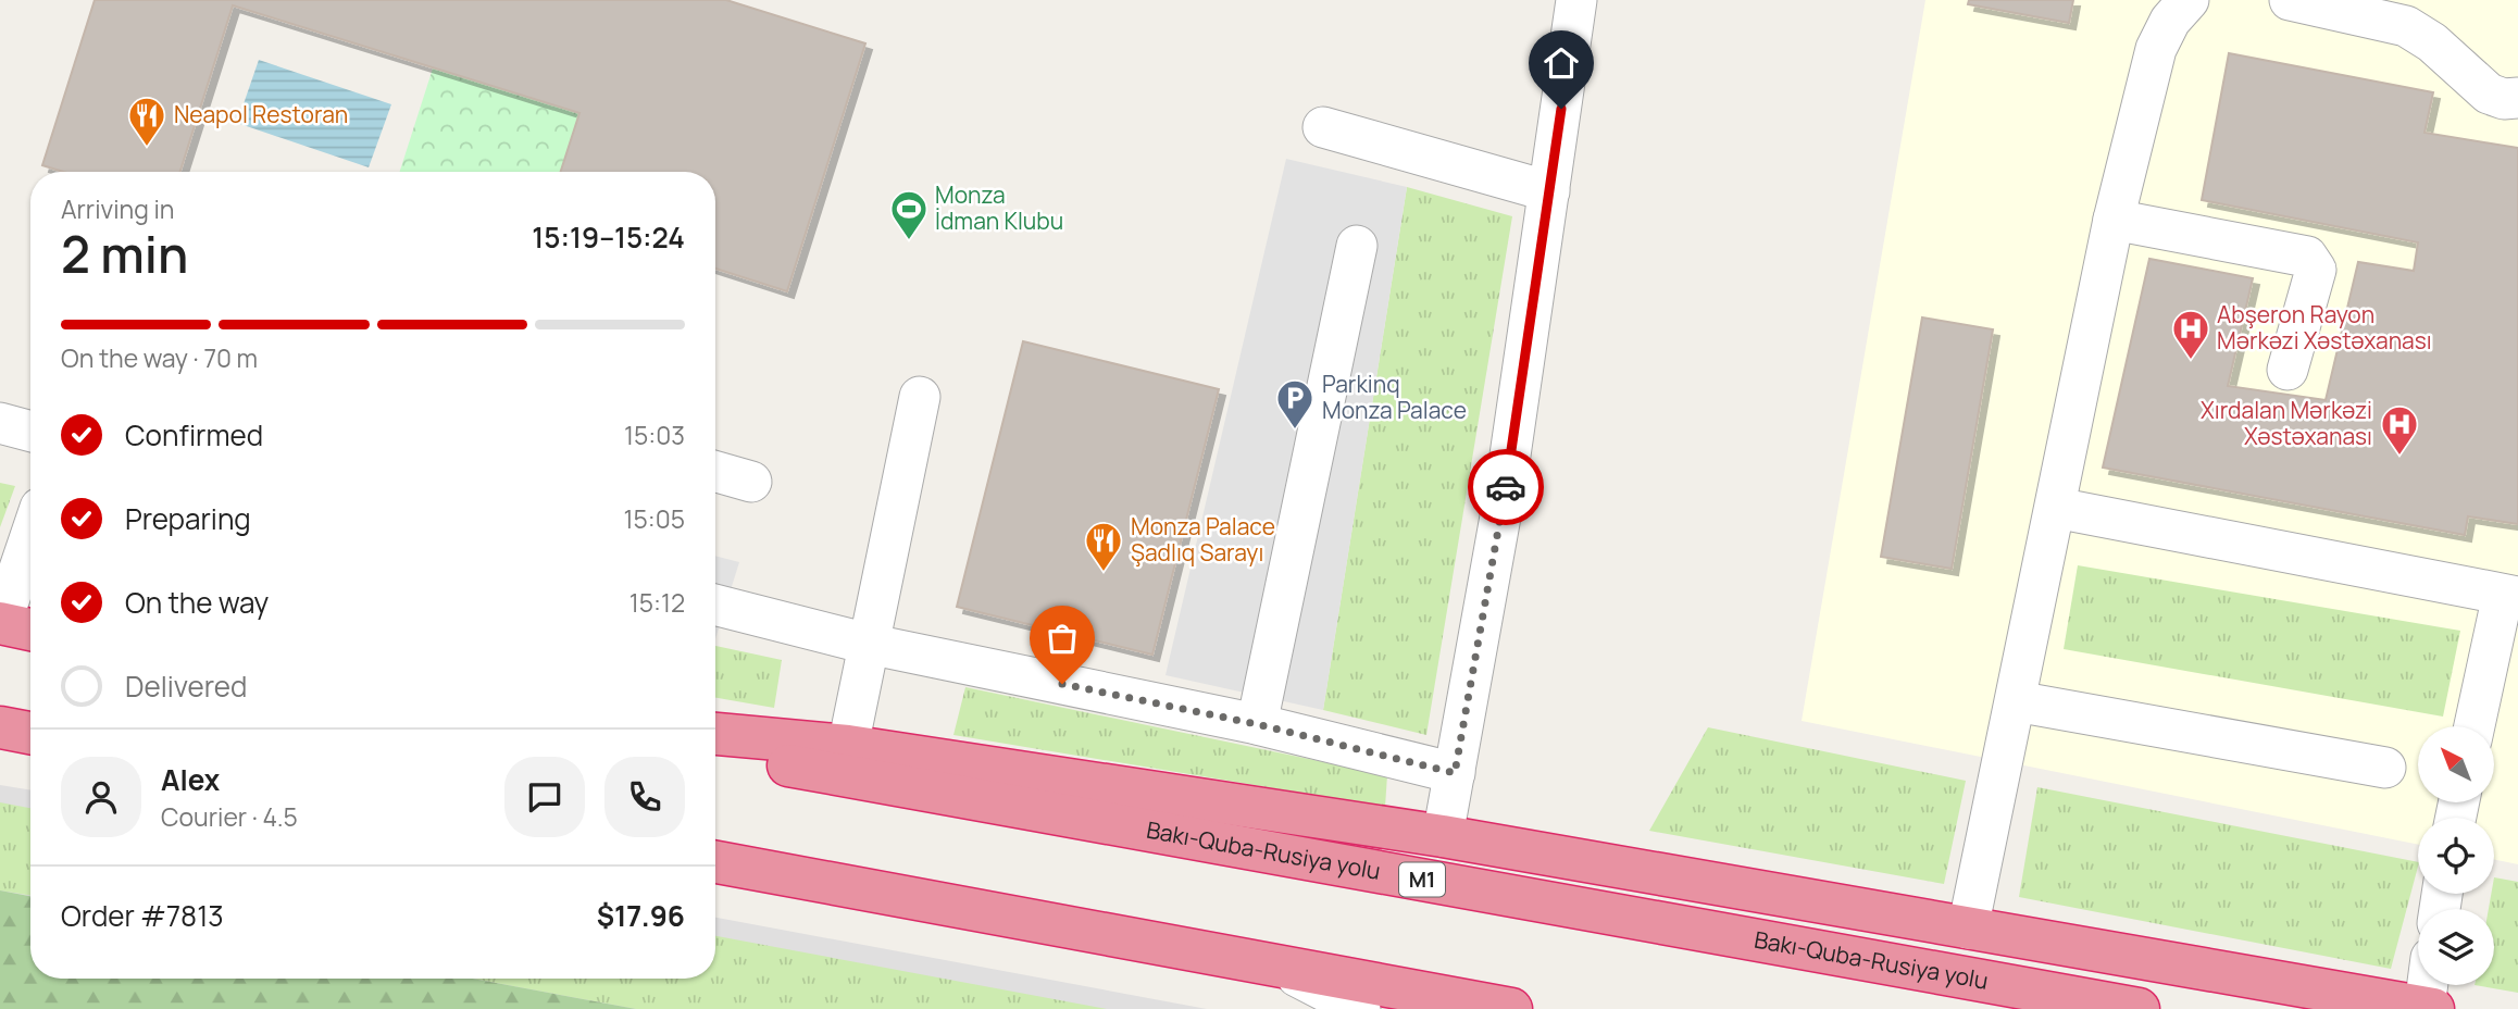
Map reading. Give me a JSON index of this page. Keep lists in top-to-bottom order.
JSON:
{
  "streets": {
    "highway": ["Bakı-Quba-Rusiya yolu", "M1"]
  },
  "places": {
    "restaurant": ["Neapol Restoran", "Monza Palace Şadlıq Sarayı"],
    "sports": ["Monza İdman Klubu"],
    "hospital": ["Abşeron Rayon Mərkəzi Xəstəxanası", "Xırdalan Mərkəzi Xəstəxanası"],
    "parking": ["Parkinq Monza Palace"]
  },
  "north": "top left",
  "page": {
    "heading": ["2 min", "Arriving in", "15:19–15:24"],
    "panel": [
      "Alex",
      "Courier · 4.5",
      "Order #7813",
      "$17.96"
    ],
    "bar": "On the way · 70 m",
    "list": [
      ["Confirmed", "15:03"],
      ["Preparing", "15:05"],
      ["On the way", "15:12"],
      "Delivered"
    ]
  }
}
